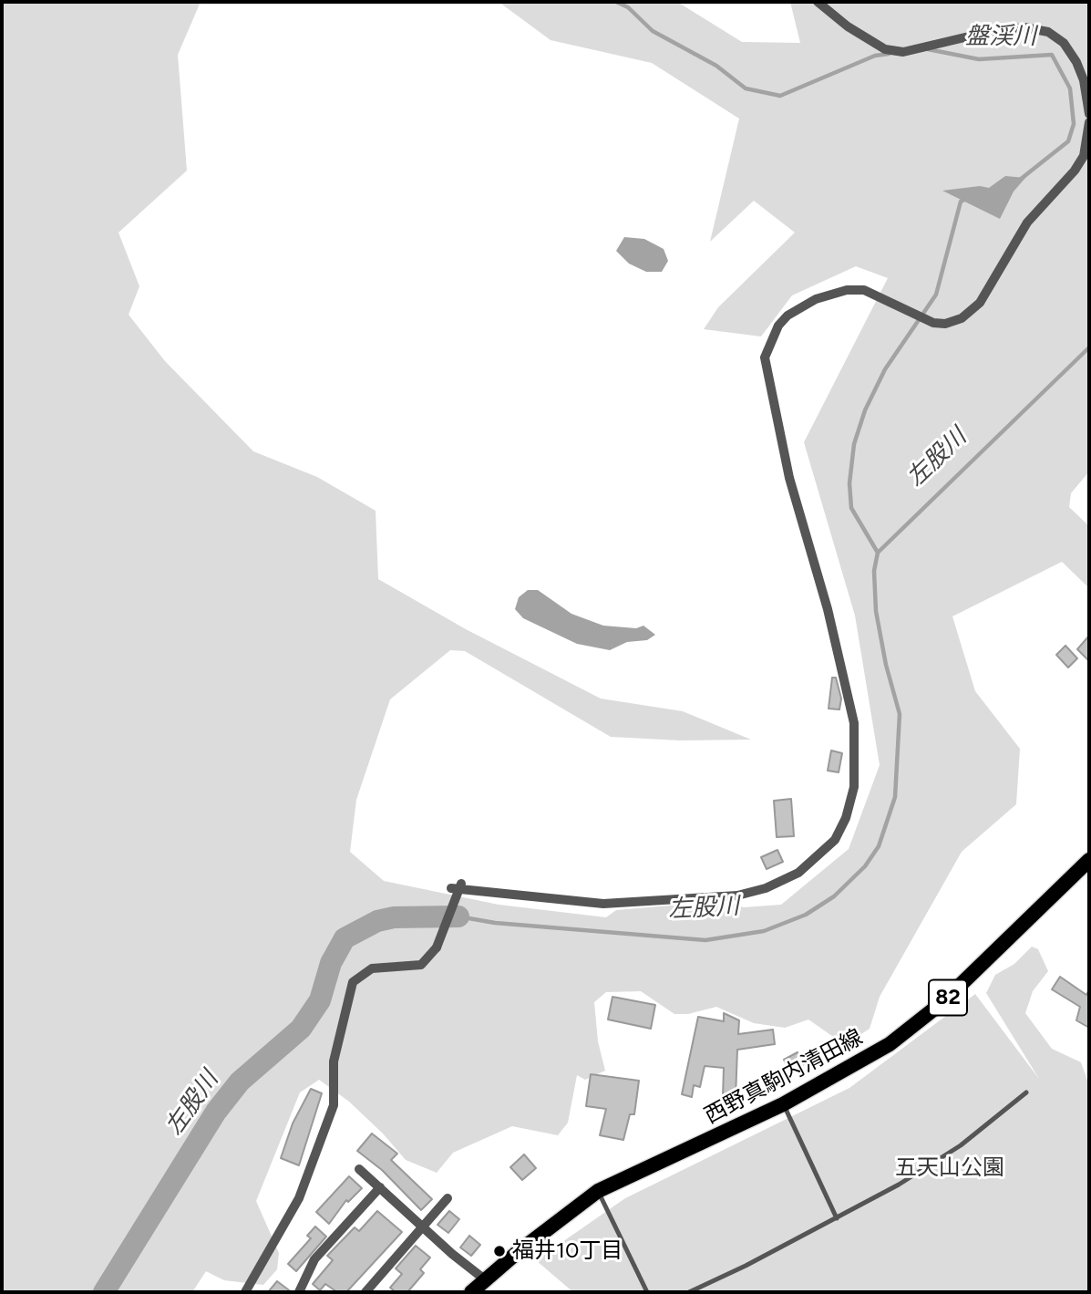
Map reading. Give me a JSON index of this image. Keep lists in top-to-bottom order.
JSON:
{
  "streets": {
    "main road": ["82", "西野真駒内清田線"]
  },
  "water": ["盤渓川", "左股川"],
  "parks": ["五天山公園"],
  "places": ["福井10丁目"]
}
